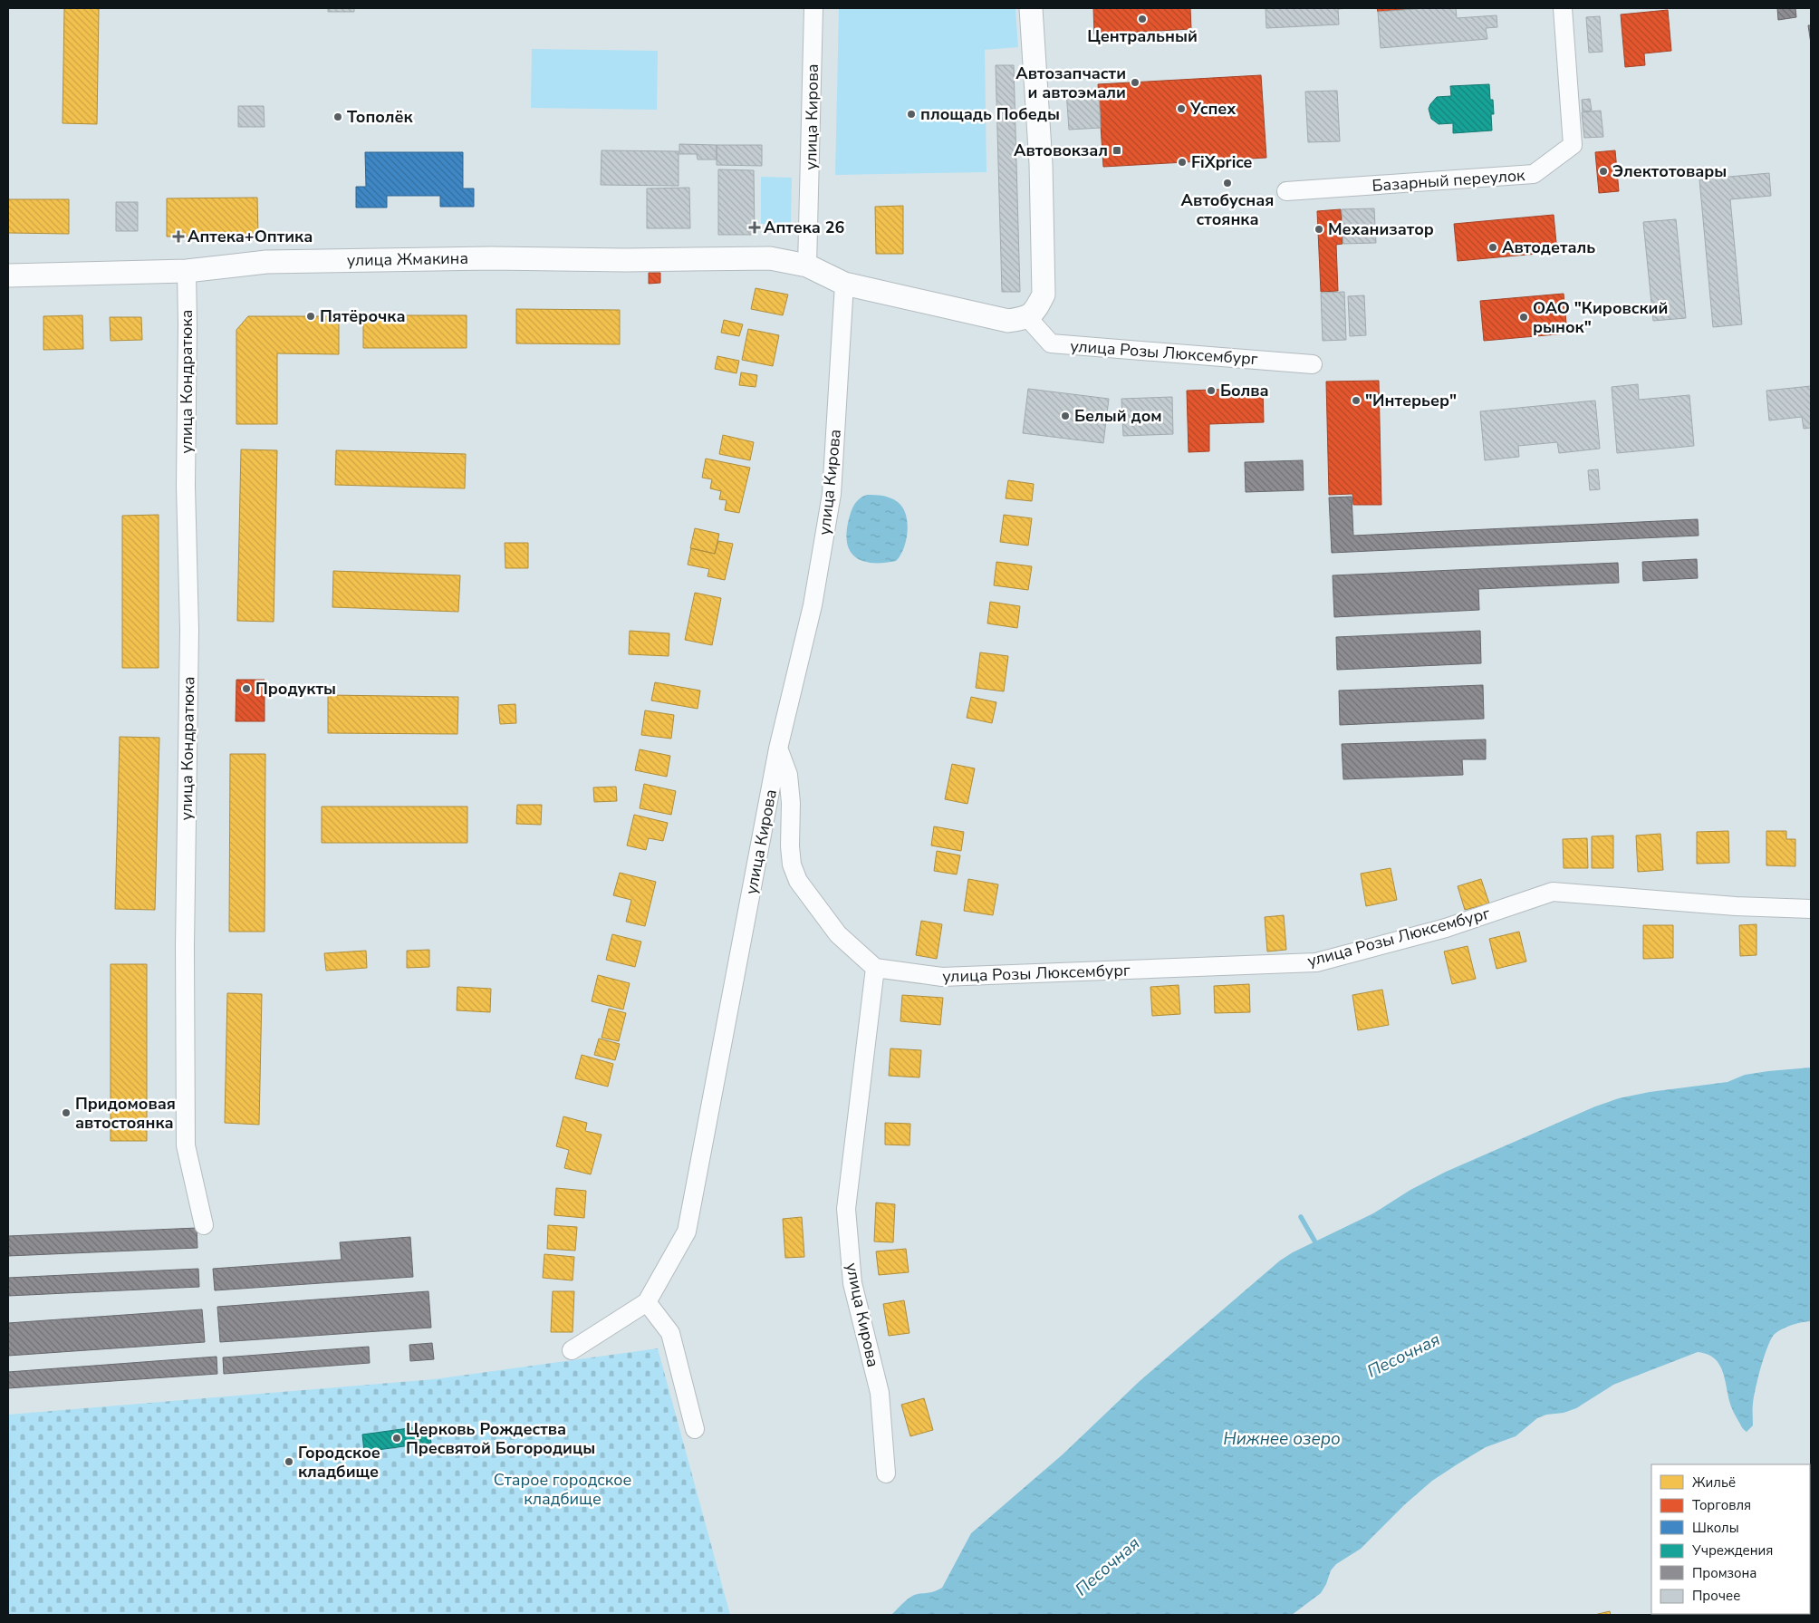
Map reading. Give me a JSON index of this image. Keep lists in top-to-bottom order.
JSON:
{
  "streets": {
    "street": [
      "улица Кирова",
      "Базарный переулок",
      "улица Жмакина",
      "улица Розы Люксембург",
      "улица Кондратюка"
    ]
  },
  "crossings": [
    ["улица Кирова", "улица Жмакина"],
    ["улица Кирова", "улица Розы Люксембург"],
    ["улица Жмакина", "улица Кондратюка"]
  ],
  "water": ["Песочная", "Нижнее озеро"],
  "parks": ["Старое городское кладбище"],
  "places": {
    "other": [
      "Центральный",
      "Автозапчасти и автоэмали",
      "Успех",
      "площадь Победы",
      "Тополёк",
      "FiXprice",
      "Электотовары",
      "Автобусная стоянка",
      "Механизатор",
      "Автодеталь",
      "Пятёрочка",
      "ОАО \"Кировский рынок\"",
      "Болва",
      "\"Интерьер\"",
      "Белый дом",
      "Продукты",
      "Придомовая автостоянка",
      "Церковь Рождества Пресвятой Богородицы",
      "Городское кладбище"
    ],
    "transit": ["Автовокзал"],
    "health": ["Аптека 26", "Аптека+Оптика"]
  },
  "legend": [
    "Жильё",
    "Торговля",
    "Школы",
    "Учреждения",
    "Промзона",
    "Прочее"
  ]
}
